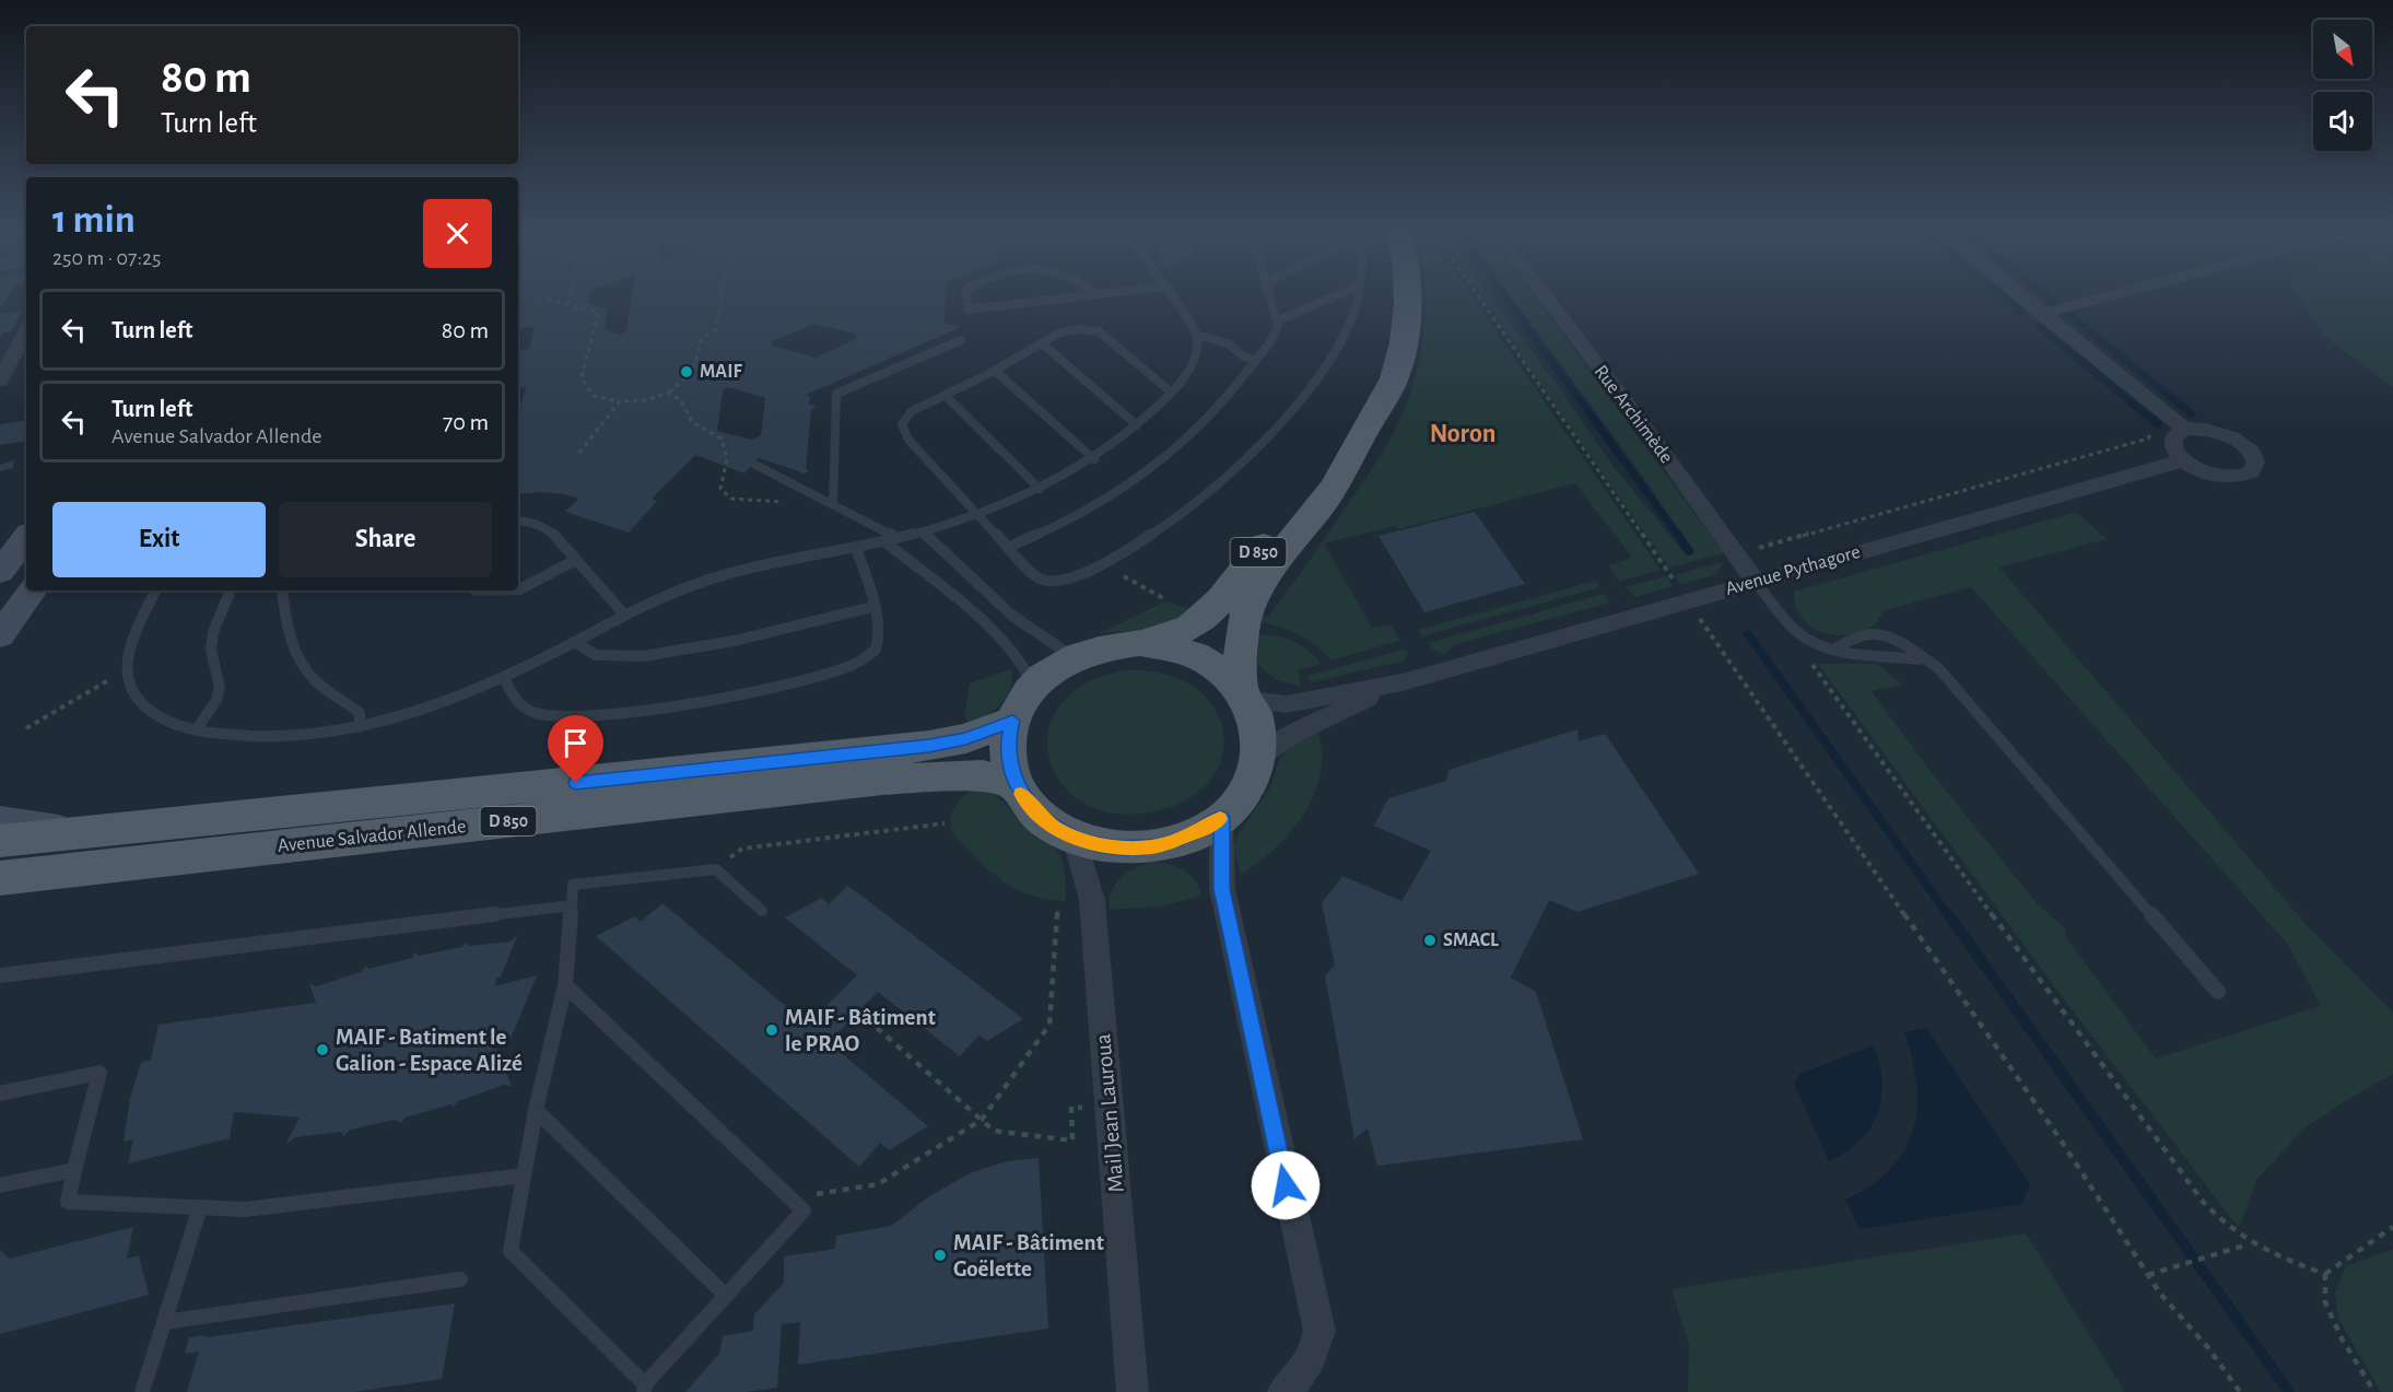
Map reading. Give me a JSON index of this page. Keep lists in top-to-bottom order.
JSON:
{
  "streets": {
    "main road": ["D 850", "Avenue Salvador Allende"],
    "street": ["Rue Archimède", "Avenue Pythagore", "Mail Jean Lauroua"]
  },
  "crossings": [
    ["Rue Archimède", "Avenue Pythagore"],
    ["D 850", "Avenue Pythagore"],
    ["D 850", "Avenue Salvador Allende"],
    ["D 850", "Mail Jean Lauroua"],
    ["Avenue Pythagore", "Avenue Salvador Allende"],
    ["Avenue Pythagore", "Mail Jean Lauroua"],
    ["Avenue Salvador Allende", "Mail Jean Lauroua"]
  ],
  "districts": ["Noron"],
  "places": [
    "MAIF",
    "SMACL",
    "MAIF - Bâtiment le PRAO",
    "MAIF - Batiment le Galion - Espace Alizé",
    "MAIF - Bâtiment Goëlette"
  ],
  "north": "bottom right",
  "page": {
    "turn": ["80 m", "Turn left"],
    "heading": ["1 min", "250 m · 07:25"],
    "list": [
      {
        "name": "Turn left",
        "value": "80 m"
      },
      {
        "name": "Turn left",
        "note": "Avenue Salvador Allende",
        "value": "70 m"
      }
    ],
    "buttons": ["Exit", "Share"]
  }
}
